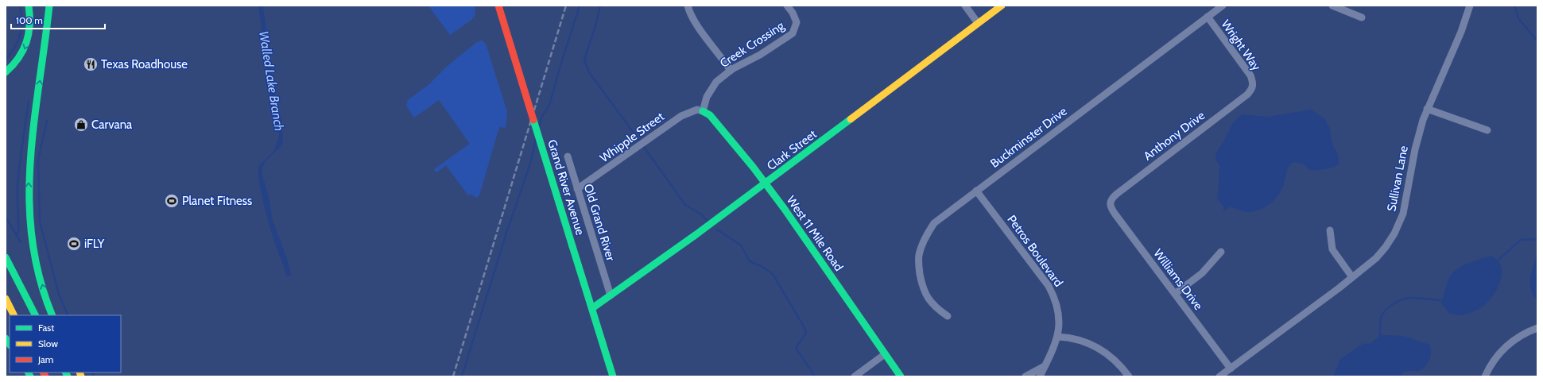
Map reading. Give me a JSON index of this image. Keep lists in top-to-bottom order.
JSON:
{
  "streets": {
    "main road": ["Clark Street", "Grand River Avenue", "West 11 Mile Road"],
    "street": [
      "Creek Crossing",
      "Wright Way",
      "Anthony Drive",
      "Whipple Street",
      "Buckminster Drive",
      "Sullivan Lane",
      "Old Grand River",
      "Petros Boulevard",
      "Williams Drive"
    ]
  },
  "crossings": [
    ["Creek Crossing", "Whipple Street"],
    ["Creek Crossing", "West 11 Mile Road"],
    ["Wright Way", "Anthony Drive"],
    ["Wright Way", "Buckminster Drive"],
    ["Anthony Drive", "Williams Drive"],
    ["Whipple Street", "Old Grand River"],
    ["Whipple Street", "West 11 Mile Road"],
    ["Buckminster Drive", "Petros Boulevard"],
    ["Clark Street", "Grand River Avenue"],
    ["Clark Street", "Old Grand River"],
    ["Clark Street", "West 11 Mile Road"],
    ["Sullivan Lane", "Williams Drive"]
  ],
  "water": ["Walled Lake Branch"],
  "places": {
    "restaurant": ["Texas Roadhouse"],
    "shop": ["Carvana"],
    "sports": ["Planet Fitness", "iFLY"]
  },
  "legend": ["Fast", "Slow", "Jam"],
  "scale_bar": "100 m"
}
